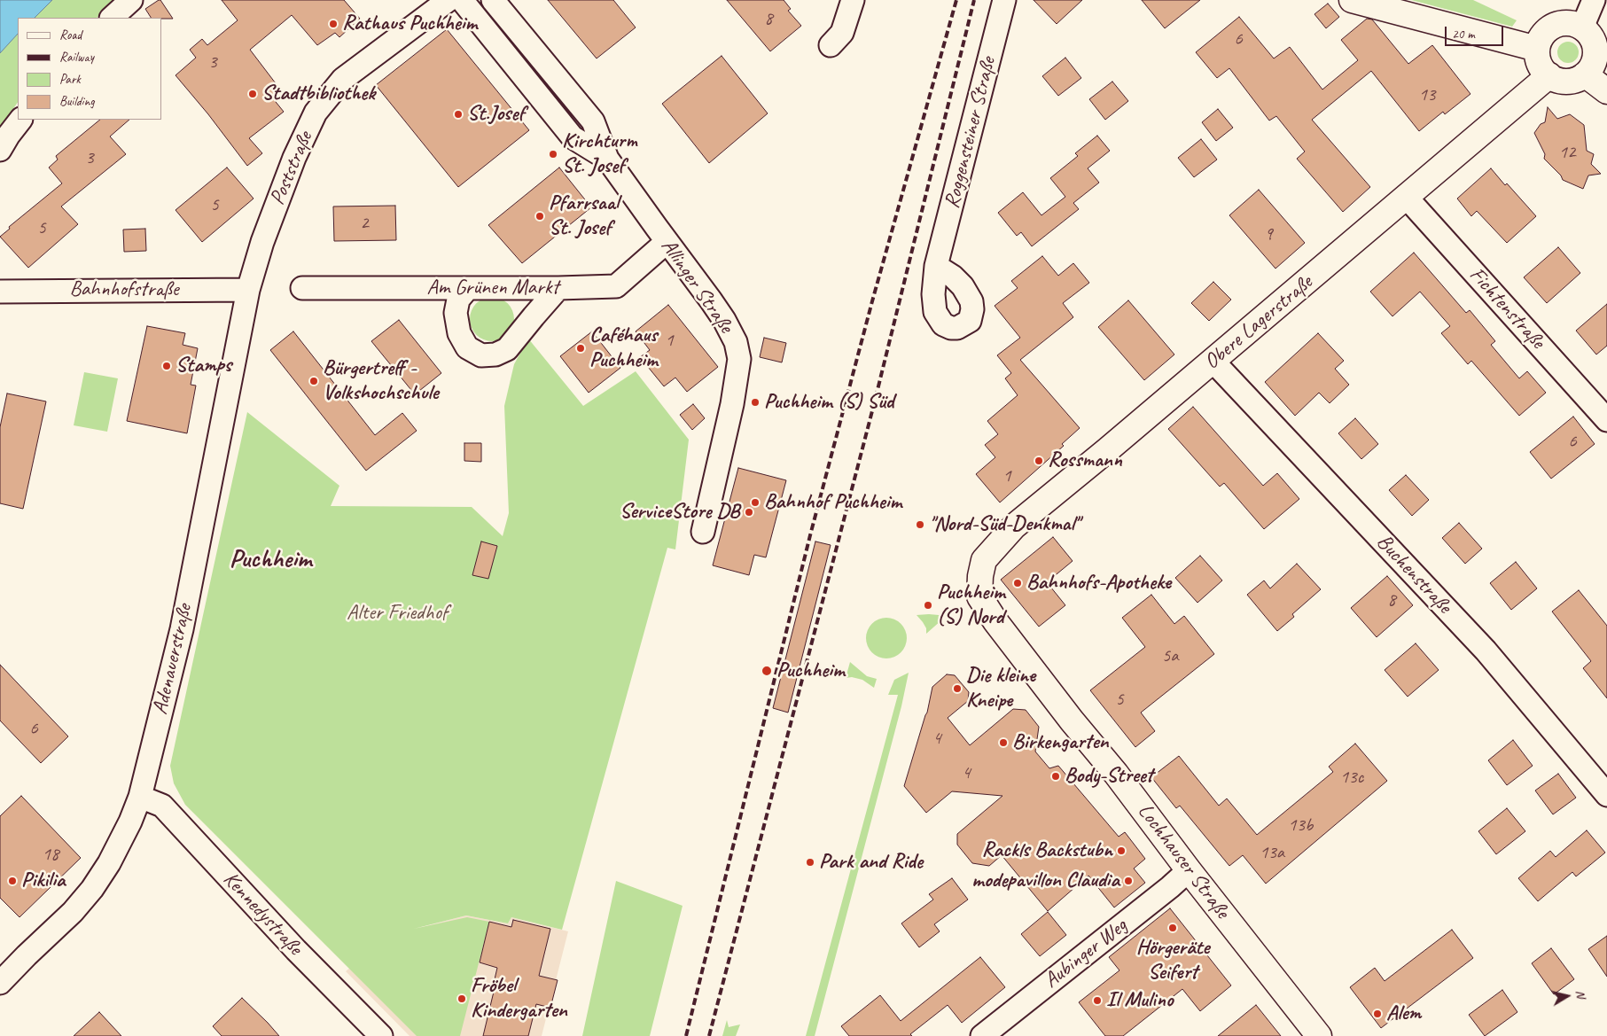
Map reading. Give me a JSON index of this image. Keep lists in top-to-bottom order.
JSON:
{
  "streets": {
    "street": [
      "Roggensteiner Straße",
      "Poststraße",
      "Allinger Straße",
      "Am Grünen Markt",
      "Bahnhofstraße",
      "Fichtenstraße",
      "Obere Lagerstraße",
      "Buchenstraße",
      "Adenauerstraße",
      "Lochhauser Straße",
      "Kennedystraße",
      "Aubinger Weg"
    ]
  },
  "crossings": [
    ["Poststraße", "Bahnhofstraße"],
    ["Poststraße", "Adenauerstraße"],
    ["Allinger Straße", "Am Grünen Markt"],
    ["Bahnhofstraße", "Adenauerstraße"],
    ["Fichtenstraße", "Obere Lagerstraße"],
    ["Obere Lagerstraße", "Buchenstraße"],
    ["Obere Lagerstraße", "Lochhauser Straße"],
    ["Adenauerstraße", "Kennedystraße"],
    ["Lochhauser Straße", "Aubinger Weg"]
  ],
  "districts": ["Puchheim"],
  "parks": ["Alter Friedhof"],
  "places": [
    "Rathaus Puchheim",
    "Stadtbibliothek",
    "St.Josef",
    "Kirchturm St. Josef",
    "Pfarrsaal St. Josef",
    "Caféhaus Puchheim",
    "Stamps",
    "Bürgertreff - Volkshochschule",
    "Puchheim (S) Süd",
    "Rossmann",
    "Bahnhof Puchheim",
    "ServiceStore DB",
    "\"Nord-Süd-Denkmal\"",
    "Bahnhofs-Apotheke",
    "Puchheim (S) Nord",
    "Puchheim",
    "Die kleine Kneipe",
    "Birkengarten",
    "Body-Street",
    "Rackls Backstubn",
    "Park and Ride",
    "Pikilia",
    "modepavillon Claudia",
    "Hörgeräte Seifert",
    "Fröbel Kindergarten",
    "Il Mulino",
    "Alem"
  ],
  "house_numbers": [
    "8",
    "6",
    "3",
    "13",
    "12",
    "3",
    "5",
    "2",
    "5",
    "9",
    "1",
    "6",
    "1",
    "8",
    "5a",
    "5",
    "6",
    "4",
    "4",
    "13c",
    "13b",
    "13a",
    "18"
  ],
  "legend": [
    "Road",
    "Railway",
    "Park",
    "Building"
  ],
  "scale_bar": "20 m",
  "north": "right"
}
